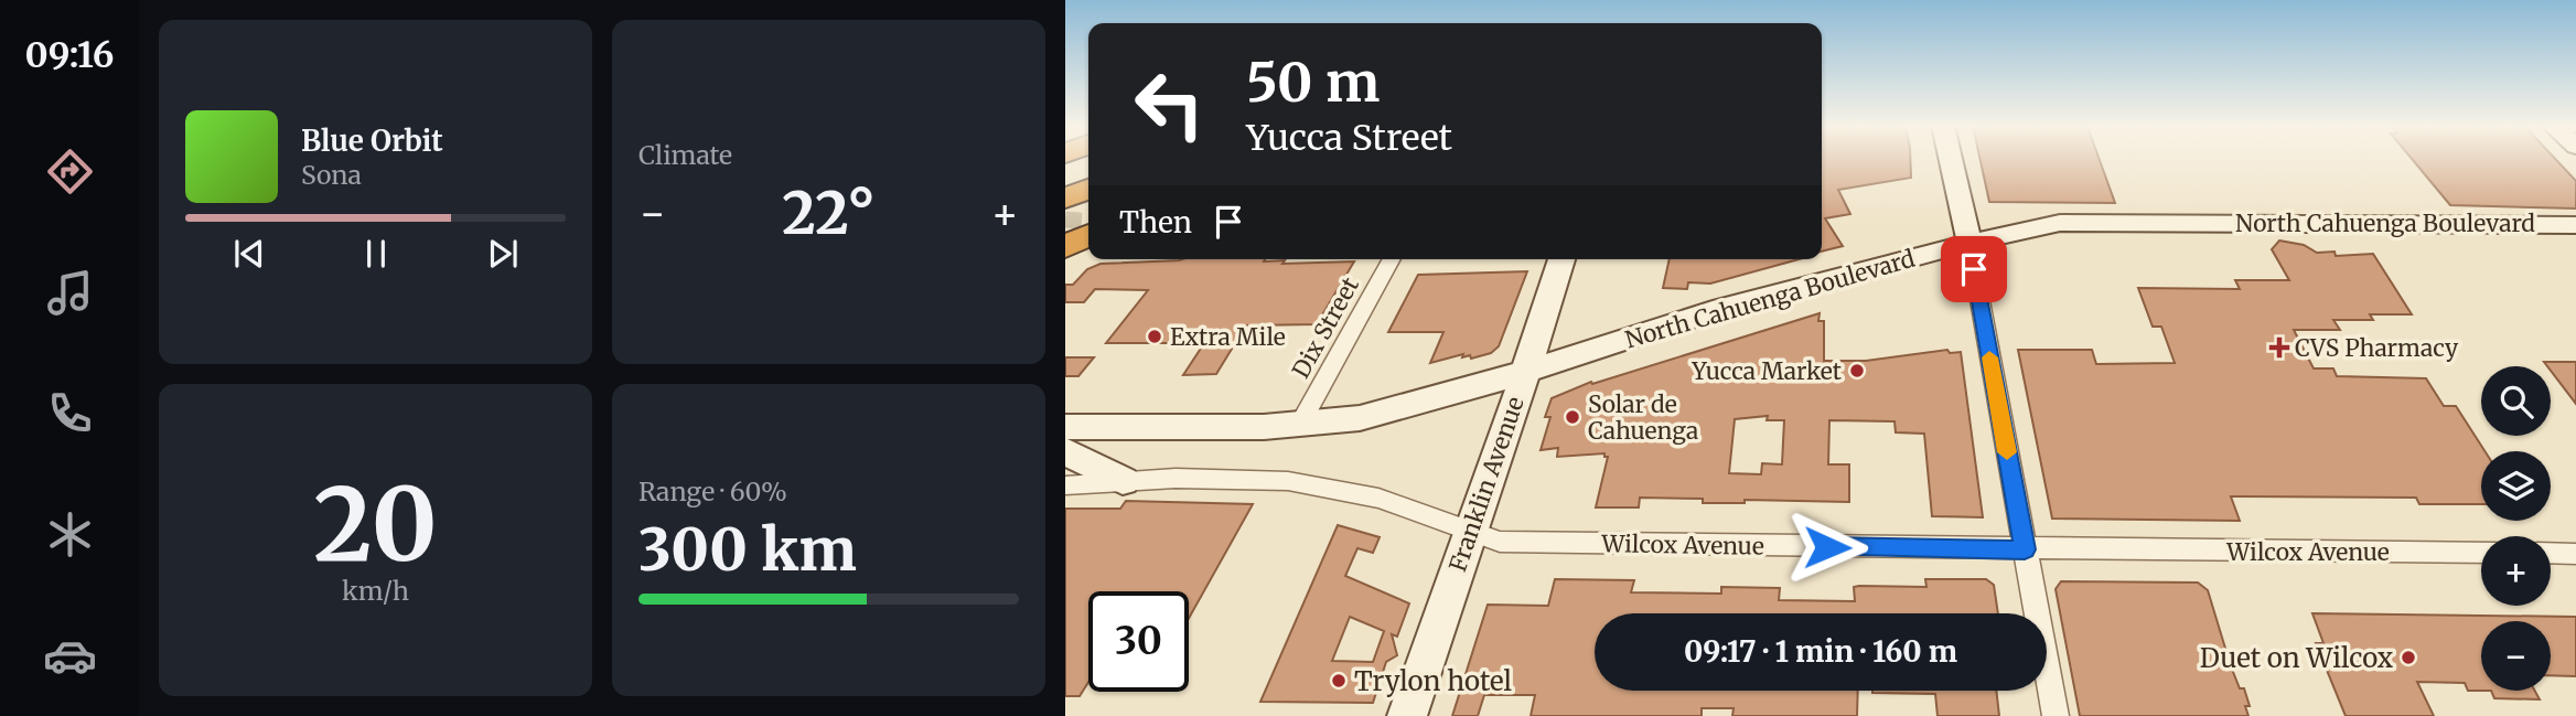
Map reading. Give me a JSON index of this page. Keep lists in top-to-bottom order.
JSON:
{
  "streets": {
    "main road": ["North Cahuenga Boulevard", "Franklin Avenue"],
    "street": ["Dix Street", "Wilcox Avenue"]
  },
  "crossings": [
    ["North Cahuenga Boulevard", "Dix Street"],
    ["North Cahuenga Boulevard", "Franklin Avenue"],
    ["Franklin Avenue", "Wilcox Avenue"]
  ],
  "places": {
    "other": [
      "Extra Mile",
      "Yucca Market",
      "Solar de Cahuenga",
      "Duet on Wilcox",
      "Trylon hotel"
    ],
    "health": ["CVS Pharmacy"]
  },
  "page": {
    "tabs": "09:16",
    "tile": [
      "Climate",
      ["20", "km/h"],
      ["Range · 60%", "300 km"]
    ],
    "turn": ["50 m", "Yucca Street"],
    "song": ["Blue Orbit", "Sona"],
    "heat": ["−", "22°", "+"],
    "then": "Then",
    "map_buttons": ["+", "−"],
    "limit": "30",
    "trip": "09:17 · 1 min · 160 m"
  }
}
